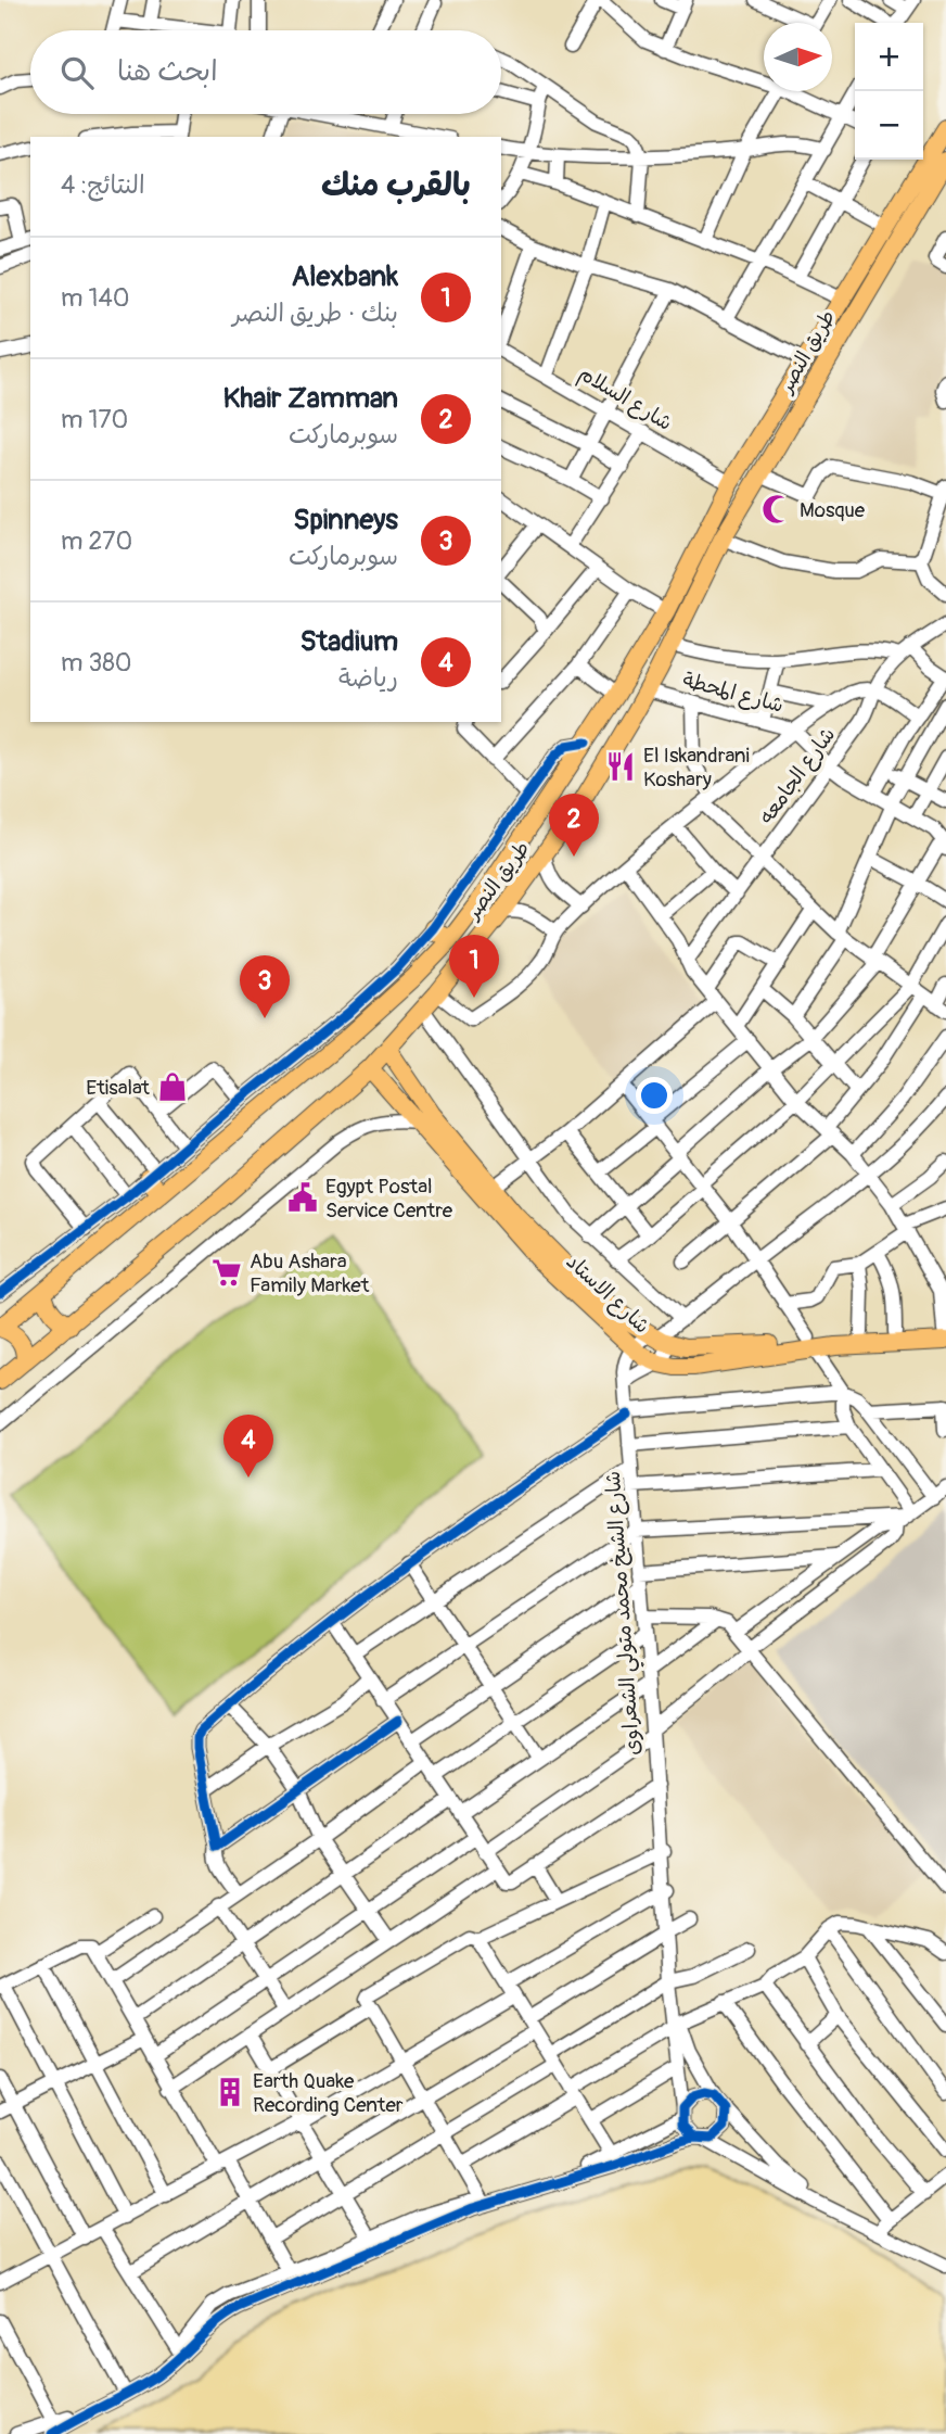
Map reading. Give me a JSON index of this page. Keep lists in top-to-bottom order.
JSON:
{
  "streets": {
    "main road": ["طريق النصر", "شارع الاستاد"],
    "street": [
      "شارع السلام",
      "شارع المحطة",
      "شارع الجامعه",
      "شارع الشيخ محمد متولي الشعراوى"
    ]
  },
  "crossings": [
    ["طريق النصر", "شارع السلام"],
    ["طريق النصر", "شارع المحطة"],
    ["طريق النصر", "شارع الاستاد"],
    ["شارع المحطة", "شارع الجامعه"],
    ["شارع الاستاد", "شارع الشيخ محمد متولي الشعراوى"]
  ],
  "places": {
    "mosque": ["Mosque"],
    "restaurant": ["El Iskandrani Koshary"],
    "shop": ["Etisalat"],
    "public building": ["Egypt Postal Service Centre"],
    "supermarket": ["Abu Ashara Family Market"],
    "building": ["Earth Quake Recording Center"]
  },
  "north": "right",
  "page": {
    "map_buttons": ["+", "−"],
    "search": "ابحث هنا",
    "heading": ["بالقرب منك", "النتائج: 4"],
    "list": [
      {
        "mark": "1",
        "name": "Alexbank",
        "note": "بنك · طريق النصر",
        "value": "140 m"
      },
      {
        "mark": "2",
        "name": "Khair Zamman",
        "note": "سوبرماركت",
        "value": "170 m"
      },
      {
        "mark": "3",
        "name": "Spinneys",
        "note": "سوبرماركت",
        "value": "270 m"
      },
      {
        "mark": "4",
        "name": "Stadium",
        "note": "رياضة",
        "value": "380 m"
      }
    ],
    "pins": [
      "2",
      "1",
      "3",
      "4"
    ]
  }
}
